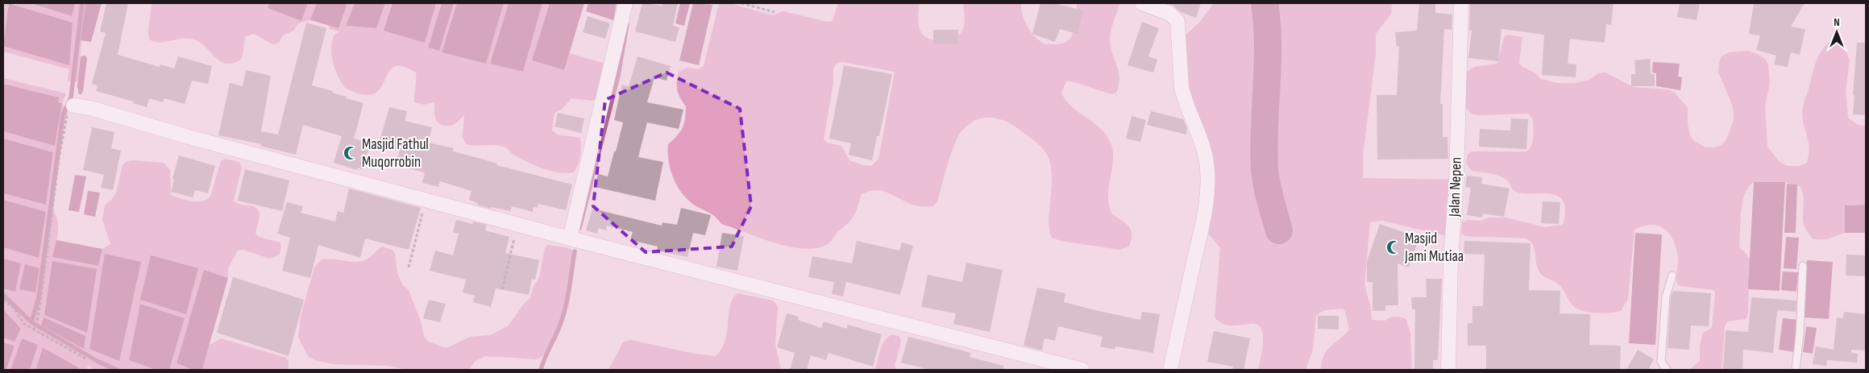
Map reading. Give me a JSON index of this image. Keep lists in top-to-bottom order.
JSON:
{
  "streets": {
    "street": ["Jalan Nepen"]
  },
  "places": {
    "mosque": ["Masjid Fathul Muqorrobin", "Masjid Jami Mutiaa"]
  },
  "north": "top"
}
